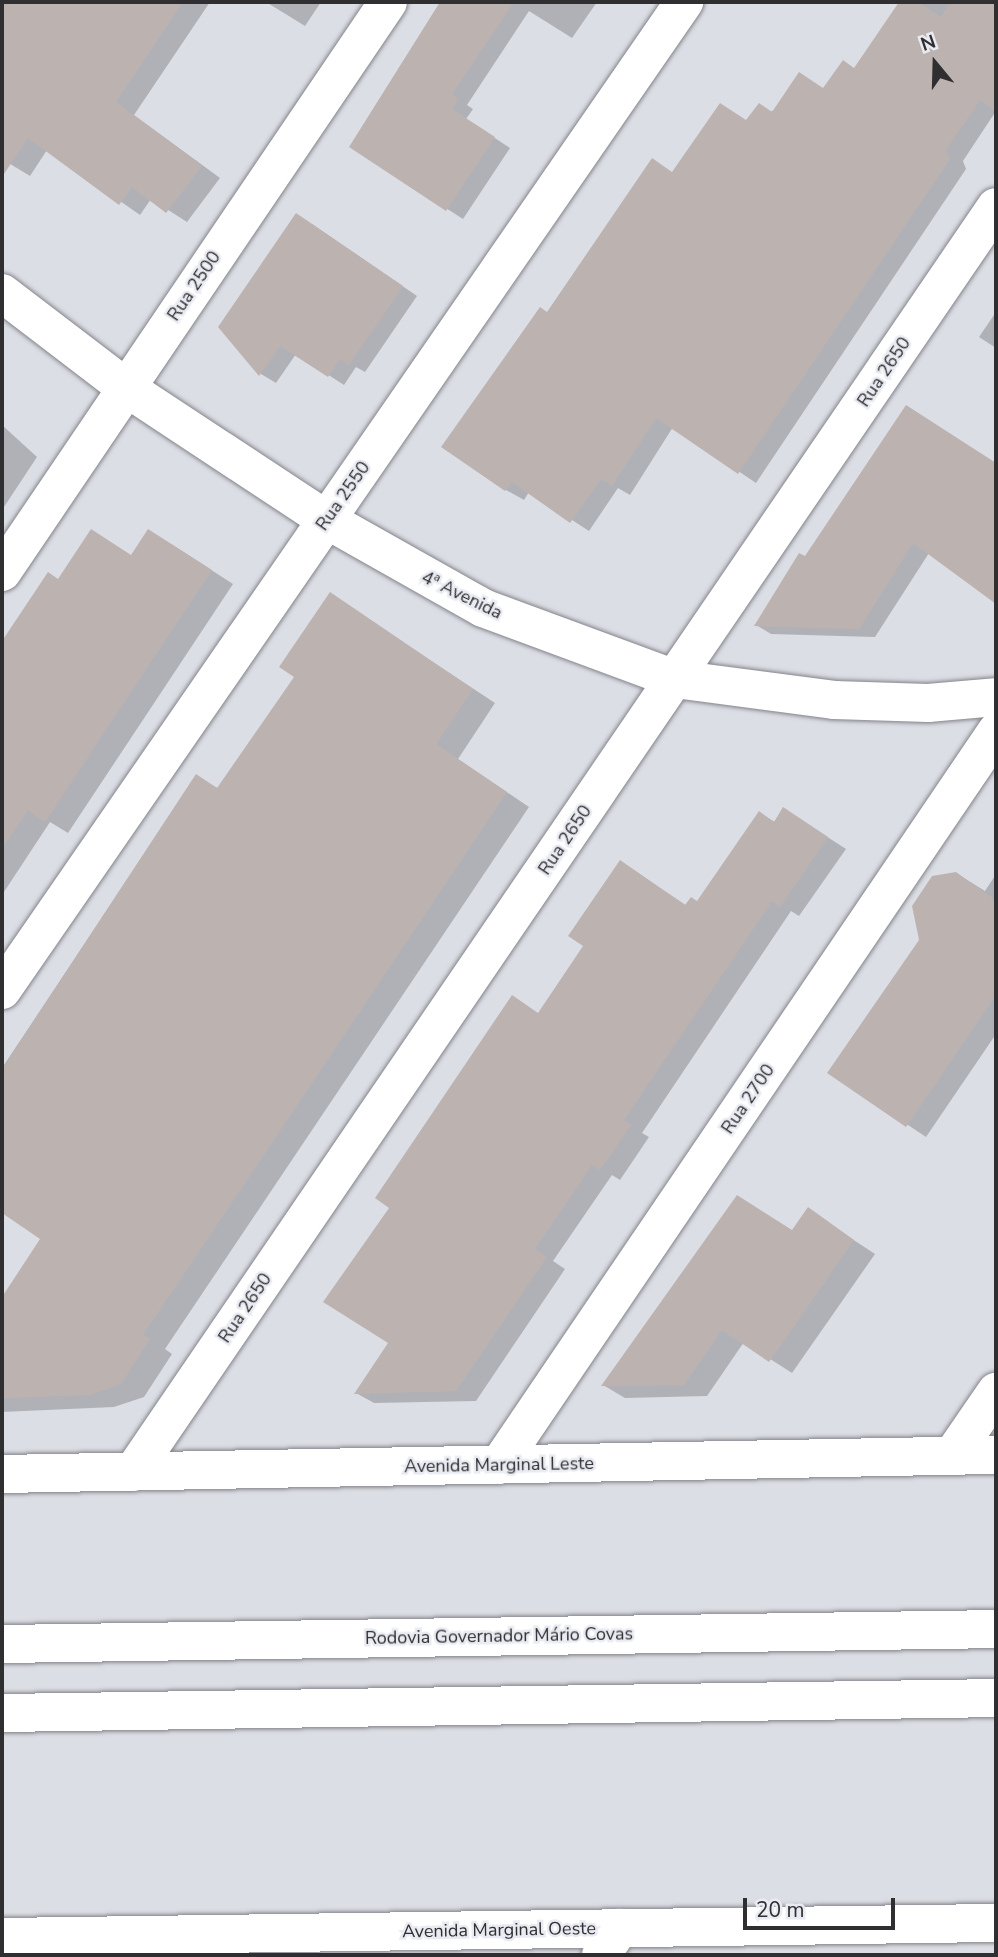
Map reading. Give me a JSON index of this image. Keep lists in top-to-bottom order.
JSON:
{
  "streets": {
    "main road": [
      "Rua 2500",
      "Rua 2650",
      "Rua 2550",
      "4ª Avenida",
      "Rua 2700",
      "Avenida Marginal Leste",
      "Rodovia Governador Mário Covas",
      "Avenida Marginal Oeste"
    ]
  },
  "crossings": [
    ["Rua 2500", "4ª Avenida"],
    ["Rua 2650", "4ª Avenida"],
    ["Rua 2650", "Avenida Marginal Leste"],
    ["Rua 2550", "4ª Avenida"],
    ["Rua 2700", "Avenida Marginal Leste"]
  ],
  "scale_bar": "20 m",
  "north": "top"
}
